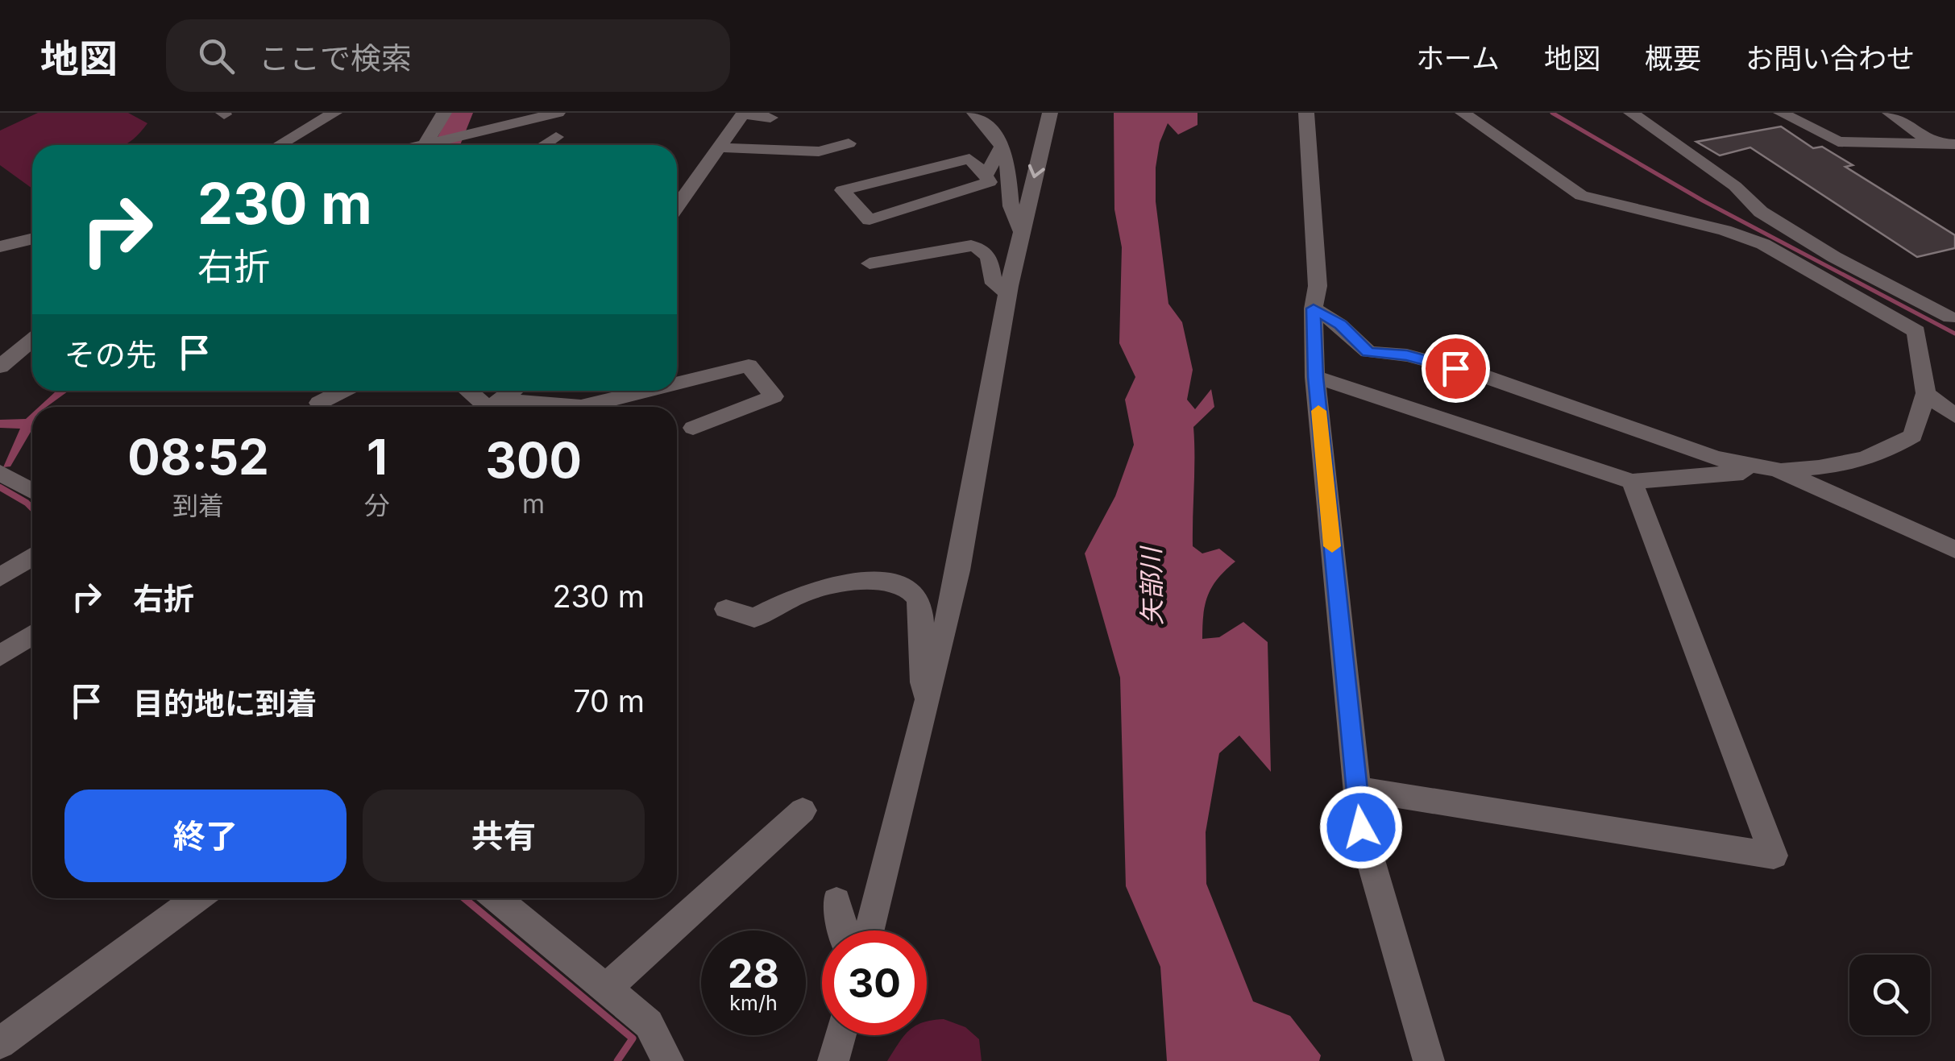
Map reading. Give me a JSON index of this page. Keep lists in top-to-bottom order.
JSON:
{
  "water": ["矢部川"],
  "page": {
    "header": "地図",
    "search": "ここで検索",
    "nav": [
      "ホーム",
      "地図",
      "概要",
      "お問い合わせ"
    ],
    "turn": ["230 m", "右折"],
    "then": "その先",
    "eta": [
      "08:52",
      "到着",
      "1",
      "分",
      "300",
      "m"
    ],
    "list": [
      {
        "name": "右折",
        "value": "230 m"
      },
      {
        "name": "目的地に到着",
        "value": "70 m"
      }
    ],
    "buttons": ["終了", "共有"],
    "speed": "28 km/h",
    "limit": "30"
  }
}
